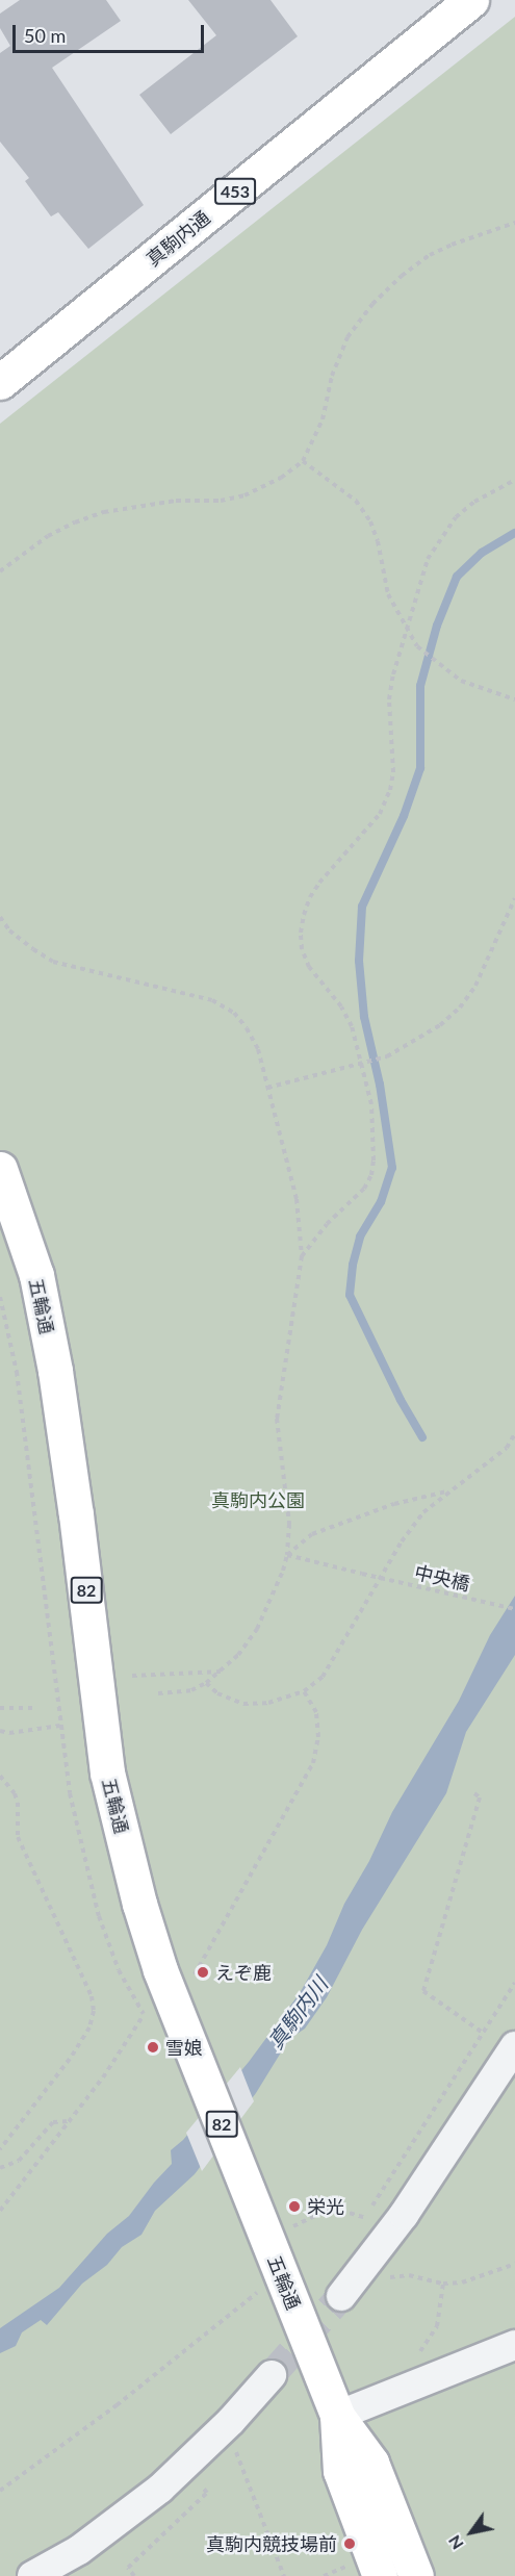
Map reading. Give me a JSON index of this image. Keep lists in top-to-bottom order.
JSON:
{
  "streets": {
    "main road": [
      "453",
      "真駒内通",
      "五輪通",
      "82"
    ],
    "path": ["中央橋"]
  },
  "water": ["真駒内川"],
  "parks": ["真駒内公園"],
  "places": [
    "えぞ鹿",
    "雪娘",
    "栄光",
    "真駒内競技場前"
  ],
  "scale_bar": "50 m",
  "north": "bottom left"
}
